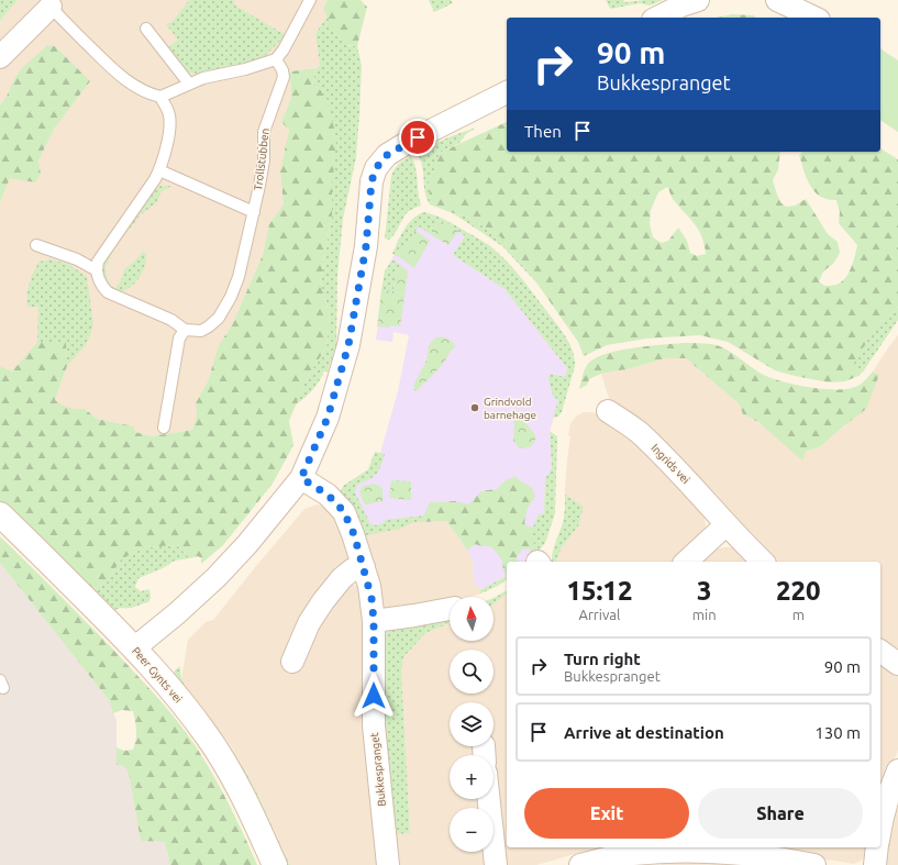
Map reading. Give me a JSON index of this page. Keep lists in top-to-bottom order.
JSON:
{
  "streets": {
    "street": ["Ingrids vei", "Peer Gynts vei", "Bukkespranget"],
    "lane": ["Trollstubben"]
  },
  "places": ["Grindvold barnehage"],
  "north": "top",
  "page": {
    "turn": ["90 m", "Bukkespranget"],
    "then": "Then",
    "eta": [
      "15:12",
      "Arrival",
      "3",
      "min",
      "220",
      "m"
    ],
    "map_buttons": ["+", "−"],
    "list": [
      {
        "name": "Turn right",
        "note": "Bukkespranget",
        "value": "90 m"
      },
      {
        "name": "Arrive at destination",
        "value": "130 m"
      }
    ],
    "buttons": ["Exit", "Share"]
  }
}
